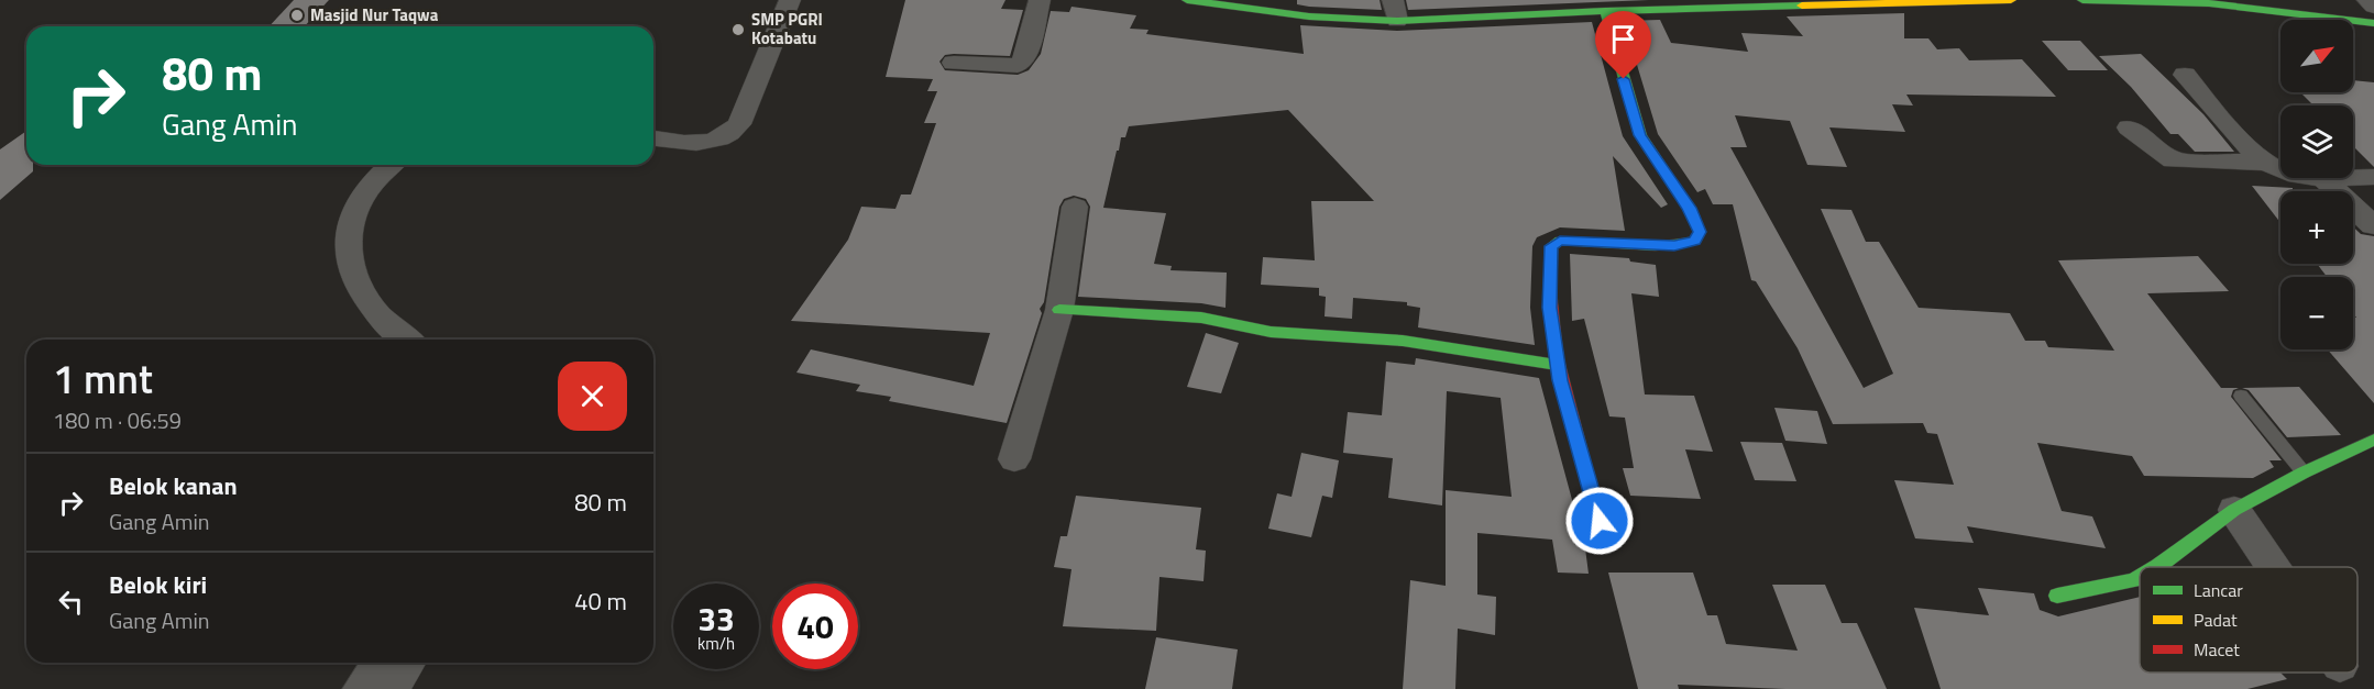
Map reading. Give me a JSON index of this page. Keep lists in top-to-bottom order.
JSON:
{
  "places": ["Masjid Nur Taqwa", "SMP PGRI Kotabatu"],
  "legend": ["Lancar", "Padat", "Macet"],
  "north": "top right",
  "page": {
    "map_buttons": ["+", "−"],
    "turn": ["80 m", "Gang Amin"],
    "heading": ["1 mnt", "180 m · 06:59"],
    "list": [
      {
        "name": "Belok kanan",
        "note": "Gang Amin",
        "value": "80 m"
      },
      {
        "name": "Belok kiri",
        "note": "Gang Amin",
        "value": "40 m"
      }
    ],
    "speed": "33 km/h",
    "limit": "40"
  }
}
